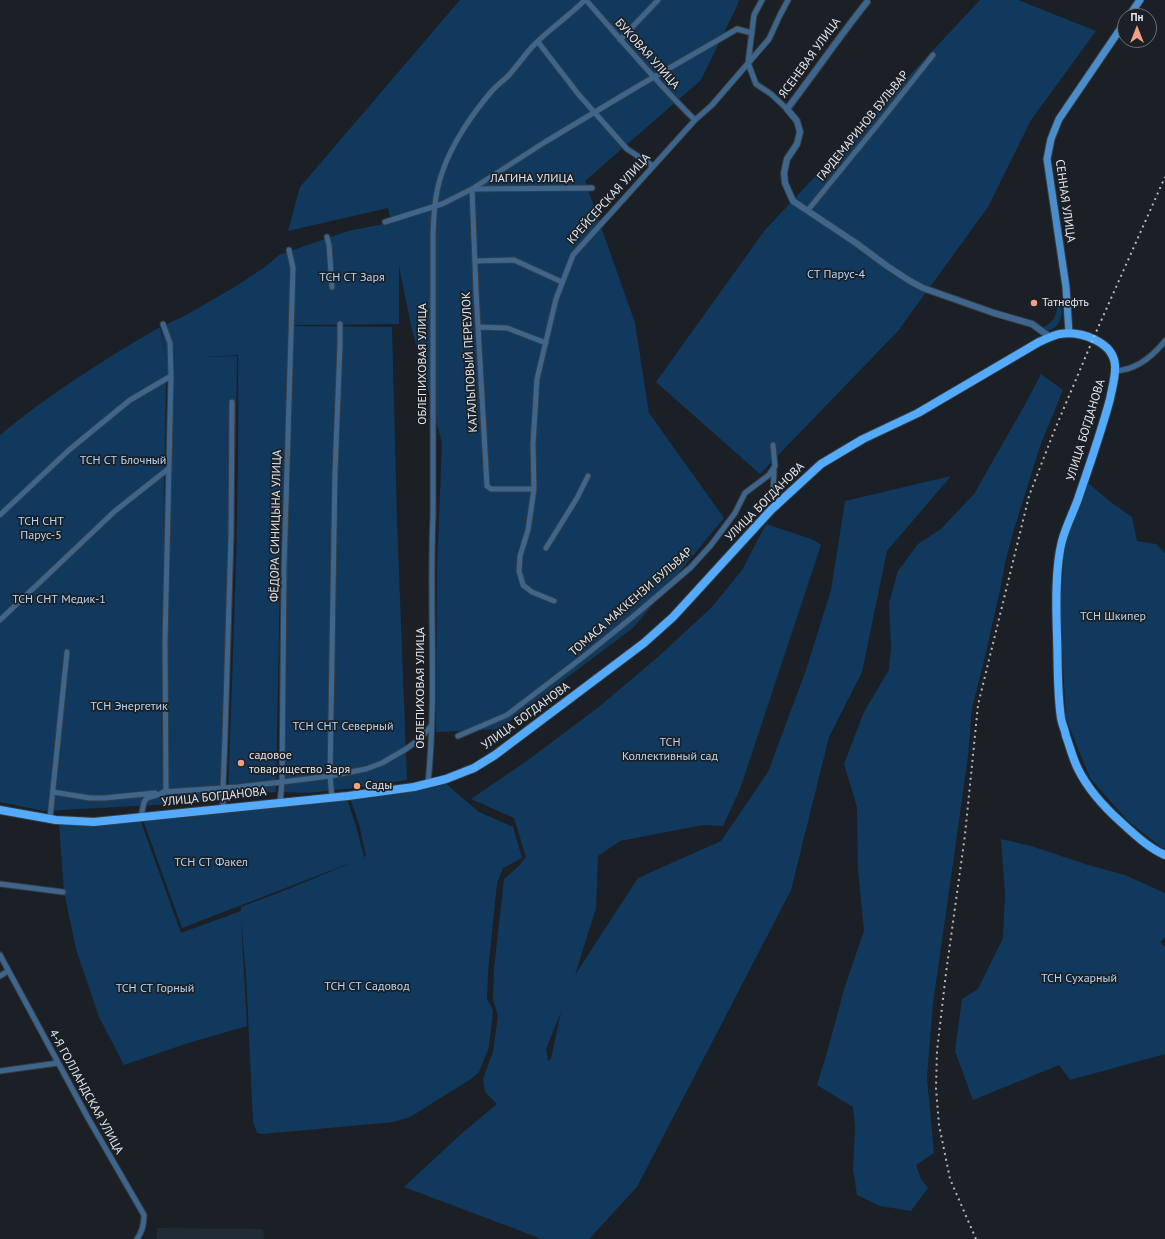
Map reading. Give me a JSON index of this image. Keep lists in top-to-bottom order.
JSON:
{
  "streets": {
    "main road": ["СЕННАЯ УЛИЦА", "УЛИЦА БОГДАНОВА"],
    "street": [
      "БУКОВАЯ УЛИЦА",
      "ЯСЕНЕВАЯ УЛИЦА",
      "ГАРДЕМАРИНОВ БУЛЬВАР",
      "ЛАГИНА УЛИЦА",
      "КРЕЙСЕРСКАЯ УЛИЦА",
      "КАТАЛЬПОВЫЙ ПЕРЕУЛОК",
      "ОБЛЕПИХОВАЯ УЛИЦА",
      "ФЁДОРА СИНИЦЫНА УЛИЦА",
      "ТОМАСА МАККЕНЗИ БУЛЬВАР",
      "4-Я ГОЛЛАНДСКАЯ УЛИЦА"
    ]
  },
  "crossings": [
    ["БУКОВАЯ УЛИЦА", "КРЕЙСЕРСКАЯ УЛИЦА"],
    ["БУКОВАЯ УЛИЦА", "ОБЛЕПИХОВАЯ УЛИЦА"],
    ["ЛАГИНА УЛИЦА", "КАТАЛЬПОВЫЙ ПЕРЕУЛОК"],
    ["КРЕЙСЕРСКАЯ УЛИЦА", "КАТАЛЬПОВЫЙ ПЕРЕУЛОК"],
    ["СЕННАЯ УЛИЦА", "УЛИЦА БОГДАНОВА"],
    ["ОБЛЕПИХОВАЯ УЛИЦА", "УЛИЦА БОГДАНОВА"],
    ["УЛИЦА БОГДАНОВА", "ФЁДОРА СИНИЦЫНА УЛИЦА"]
  ],
  "parks": [
    "СТ Парус-4",
    "ТСН СТ Заря",
    "ТСН СТ Блочный",
    "ТСН СНТ Парус-5",
    "ТСН СНТ Медик-1",
    "ТСН Шкипер",
    "ТСН Энергетик",
    "ТСН СНТ Северный",
    "ТСН Коллективный сад",
    "ТСН СТ Факел",
    "ТСН Сухарный",
    "ТСН СТ Садовод",
    "ТСН СТ Горный"
  ],
  "places": ["Татнефть", "садовое товарищество Заря", "Сады"],
  "north": "top"
}
